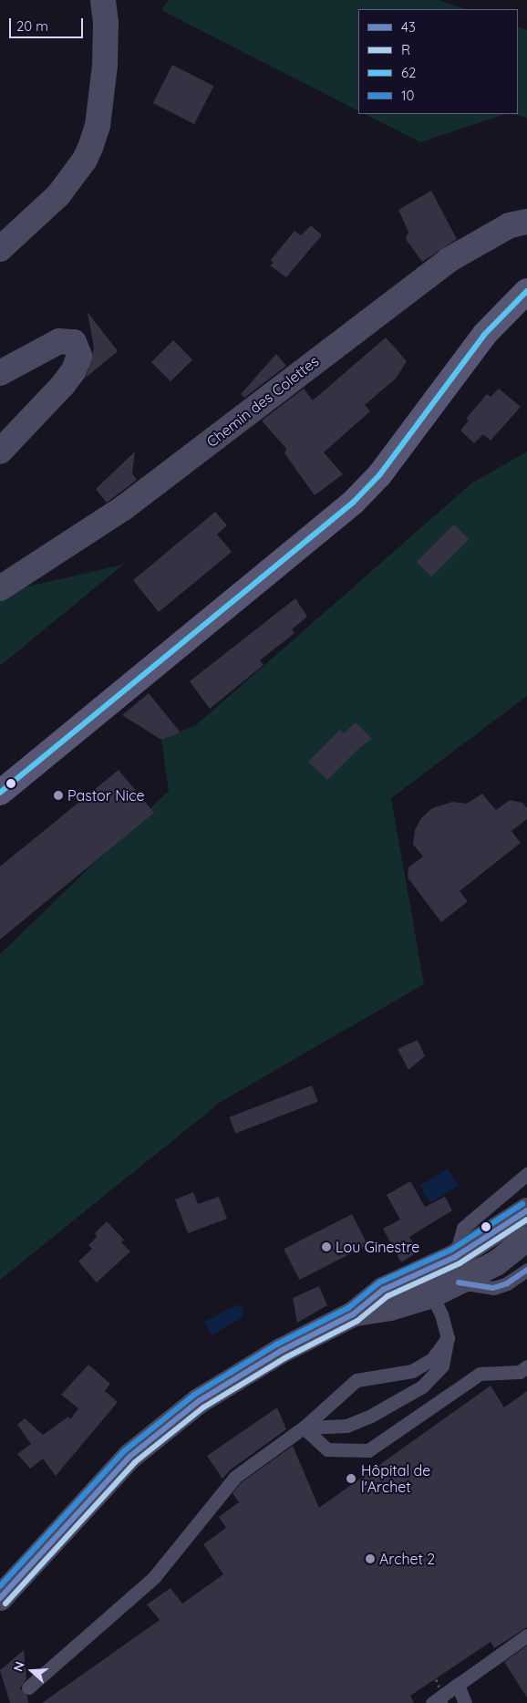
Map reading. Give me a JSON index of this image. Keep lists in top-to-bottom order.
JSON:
{
  "streets": {
    "street": ["Chemin des Colettes"]
  },
  "places": [
    "Pastor Nice",
    "Lou Ginestre",
    "Hôpital de l'Archet",
    "Archet 2"
  ],
  "lines": [
    "transit line 62",
    "transit line 10",
    "transit line 43",
    "transit line R"
  ],
  "legend": [
    "43",
    "R",
    "62",
    "10"
  ],
  "scale_bar": "20 m",
  "north": "left"
}
